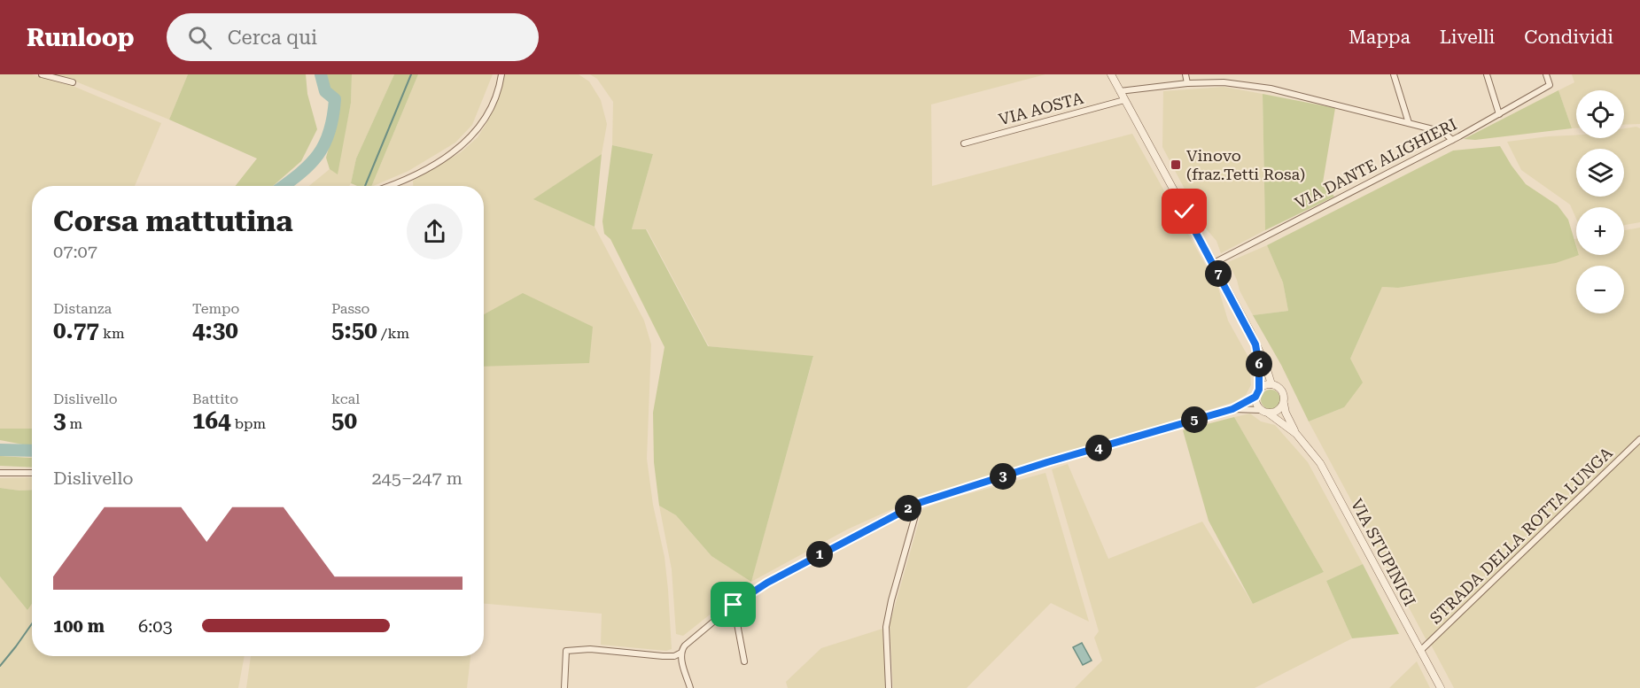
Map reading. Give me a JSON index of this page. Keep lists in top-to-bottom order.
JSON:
{
  "streets": {
    "street": [
      "VIA AOSTA",
      "VIA DANTE ALIGHIERI",
      "STRADA DELLA ROTTA LUNGA",
      "VIA STUPINIGI"
    ]
  },
  "crossings": [
    ["VIA AOSTA", "VIA STUPINIGI"],
    ["VIA DANTE ALIGHIERI", "VIA STUPINIGI"],
    ["STRADA DELLA ROTTA LUNGA", "VIA STUPINIGI"]
  ],
  "places": {
    "transit": ["Vinovo (fraz.Tetti Rosa)"]
  },
  "page": {
    "header": "Runloop",
    "search": "Cerca qui",
    "nav": ["Mappa", "Livelli", "Condividi"],
    "map_buttons": ["+", "−"],
    "heading": ["Corsa mattutina", "07:07"],
    "pins": [
      "7",
      "6",
      "5",
      "4",
      "3",
      "2",
      "1"
    ],
    "stats": [
      ["Distanza", "0.77 km"],
      ["Tempo", "4:30"],
      ["Passo", "5:50 /km"],
      ["Dislivello", "3 m"],
      ["Battito", "164 bpm"],
      ["kcal", "50"]
    ],
    "chart": ["Dislivello", "245–247 m"],
    "list": [
      {
        "name": "100 m",
        "note": "6:03"
      }
    ]
  }
}
